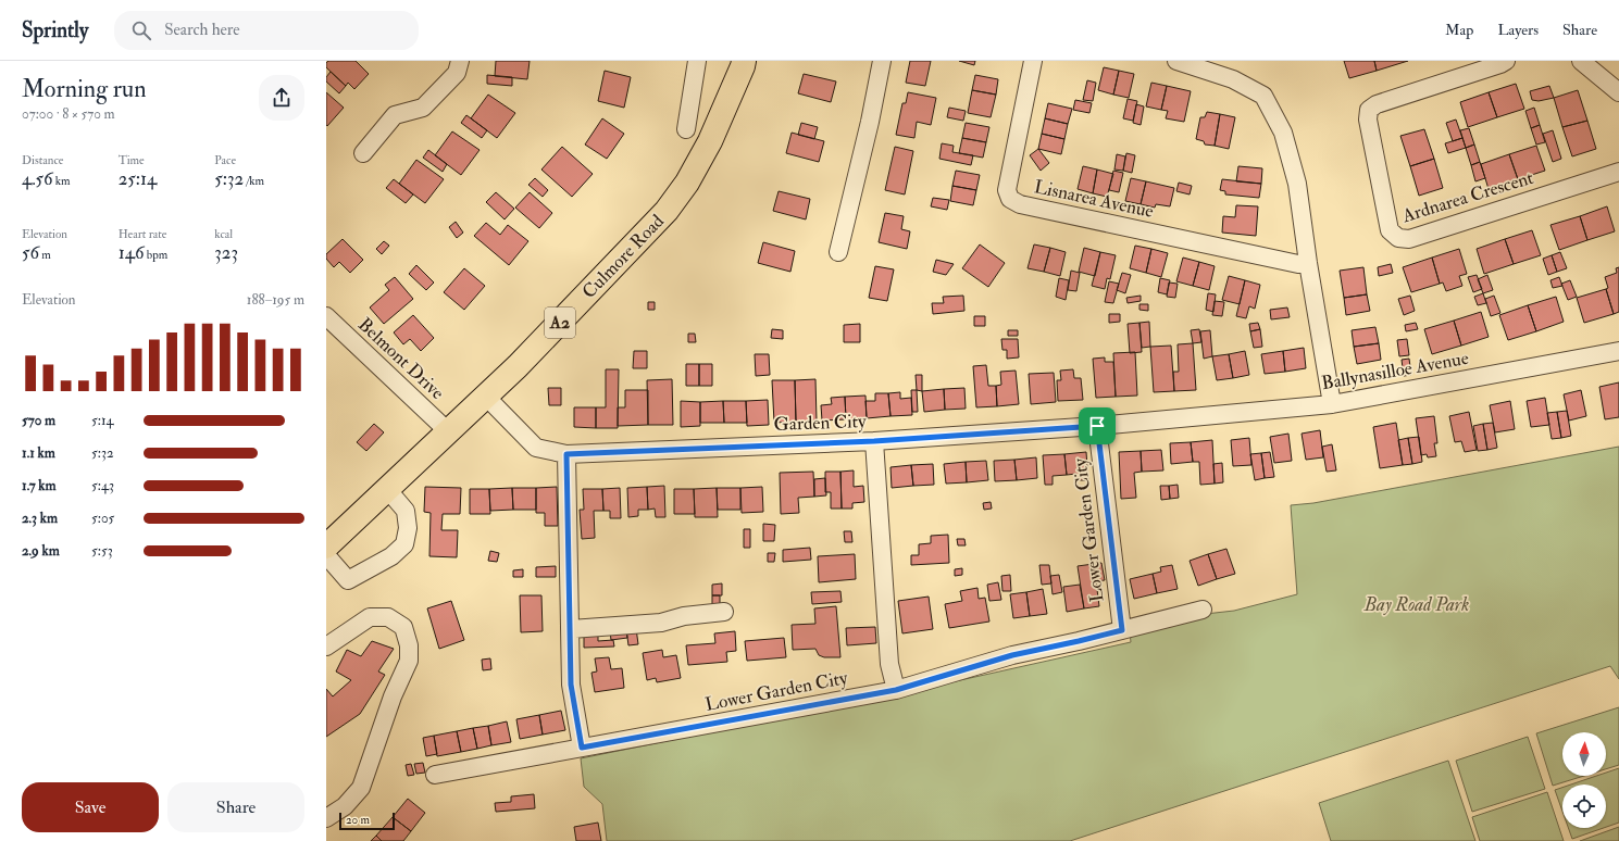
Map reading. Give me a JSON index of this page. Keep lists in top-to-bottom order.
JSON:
{
  "streets": {
    "highway": ["Culmore Road", "A2"],
    "street": [
      "Ardnarea Crescent",
      "Lisnarea Avenue",
      "Belmont Drive",
      "Ballynasilloe Avenue",
      "Garden City",
      "Lower Garden City"
    ]
  },
  "crossings": [
    ["Culmore Road", "Belmont Drive"],
    ["Culmore Road", "Garden City"],
    ["Ballynasilloe Avenue", "Garden City"],
    ["Garden City", "Lower Garden City"]
  ],
  "parks": ["Bay Road Park"],
  "scale_bar": "20 m",
  "north": "top",
  "page": {
    "header": "Sprintly",
    "search": "Search here",
    "nav": ["Map", "Layers", "Share"],
    "heading": ["Morning run", "07:00 · 8 × 570 m"],
    "stats": [
      ["Distance", "4.56 km"],
      ["Time", "25:14"],
      ["Pace", "5:32 /km"],
      ["Elevation", "56 m"],
      ["Heart rate", "146 bpm"],
      ["kcal", "323"]
    ],
    "chart": ["Elevation", "188–195 m"],
    "list": [
      {
        "name": "570 m",
        "note": "5:14"
      },
      {
        "name": "1.1 km",
        "note": "5:32"
      },
      {
        "name": "1.7 km",
        "note": "5:43"
      },
      {
        "name": "2.3 km",
        "note": "5:05"
      },
      {
        "name": "2.9 km",
        "note": "5:53"
      }
    ],
    "buttons": ["Save", "Share"],
    "scale": "20 m"
  }
}
